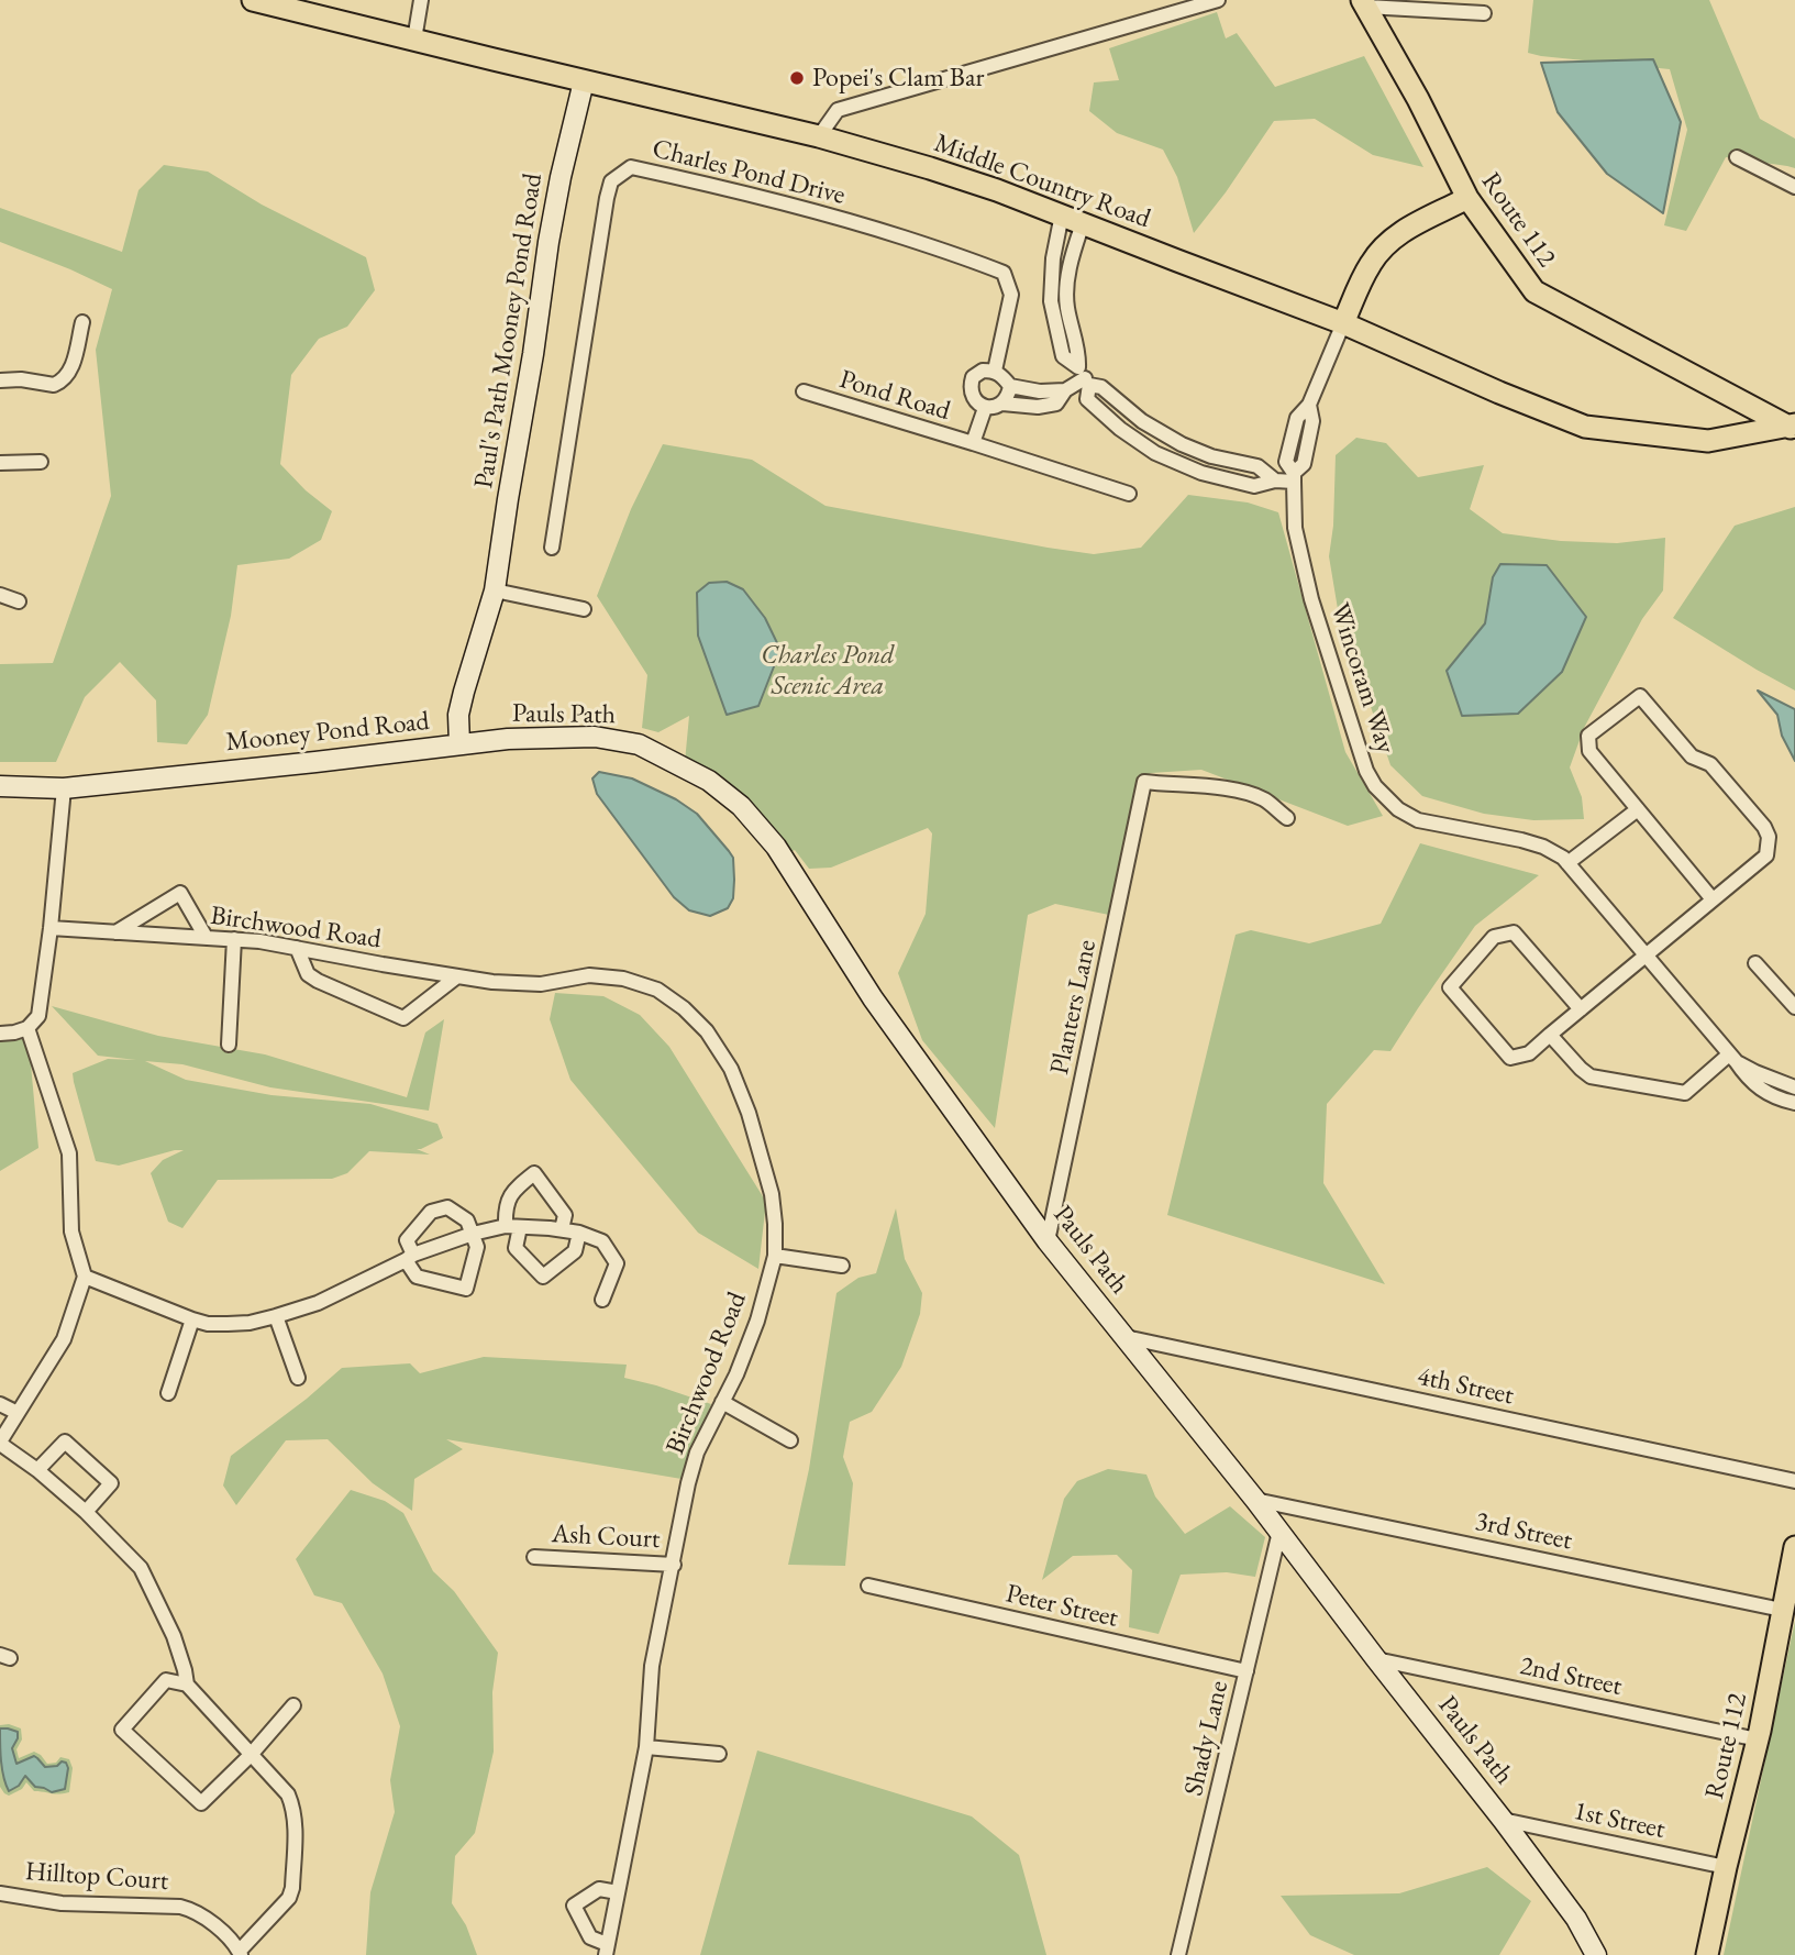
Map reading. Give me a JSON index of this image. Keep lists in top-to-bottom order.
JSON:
{
  "streets": {
    "main road": ["Middle Country Road", "Route 112"],
    "street": [
      "Charles Pond Drive",
      "Paul's Path Mooney Pond Road",
      "Pond Road",
      "Wincoram Way",
      "Pauls Path",
      "Mooney Pond Road",
      "Birchwood Road",
      "Planters Lane",
      "4th Street",
      "3rd Street",
      "Ash Court",
      "Peter Street",
      "2nd Street",
      "Shady Lane",
      "1st Street",
      "Hilltop Court"
    ]
  },
  "crossings": [
    ["Charles Pond Drive", "Pond Road"],
    ["Middle Country Road", "Route 112"],
    ["Middle Country Road", "Paul's Path Mooney Pond Road"],
    ["Middle Country Road", "Wincoram Way"],
    ["Route 112", "3rd Street"],
    ["Route 112", "2nd Street"],
    ["Route 112", "1st Street"],
    ["Paul's Path Mooney Pond Road", "Mooney Pond Road"],
    ["Pauls Path", "Mooney Pond Road"],
    ["Pauls Path", "Planters Lane"],
    ["Pauls Path", "4th Street"],
    ["Pauls Path", "3rd Street"],
    ["Pauls Path", "2nd Street"],
    ["Pauls Path", "Shady Lane"],
    ["Pauls Path", "1st Street"],
    ["Birchwood Road", "Ash Court"],
    ["Peter Street", "Shady Lane"]
  ],
  "parks": ["Charles Pond Scenic Area"],
  "places": ["Popei's Clam Bar"]
}
